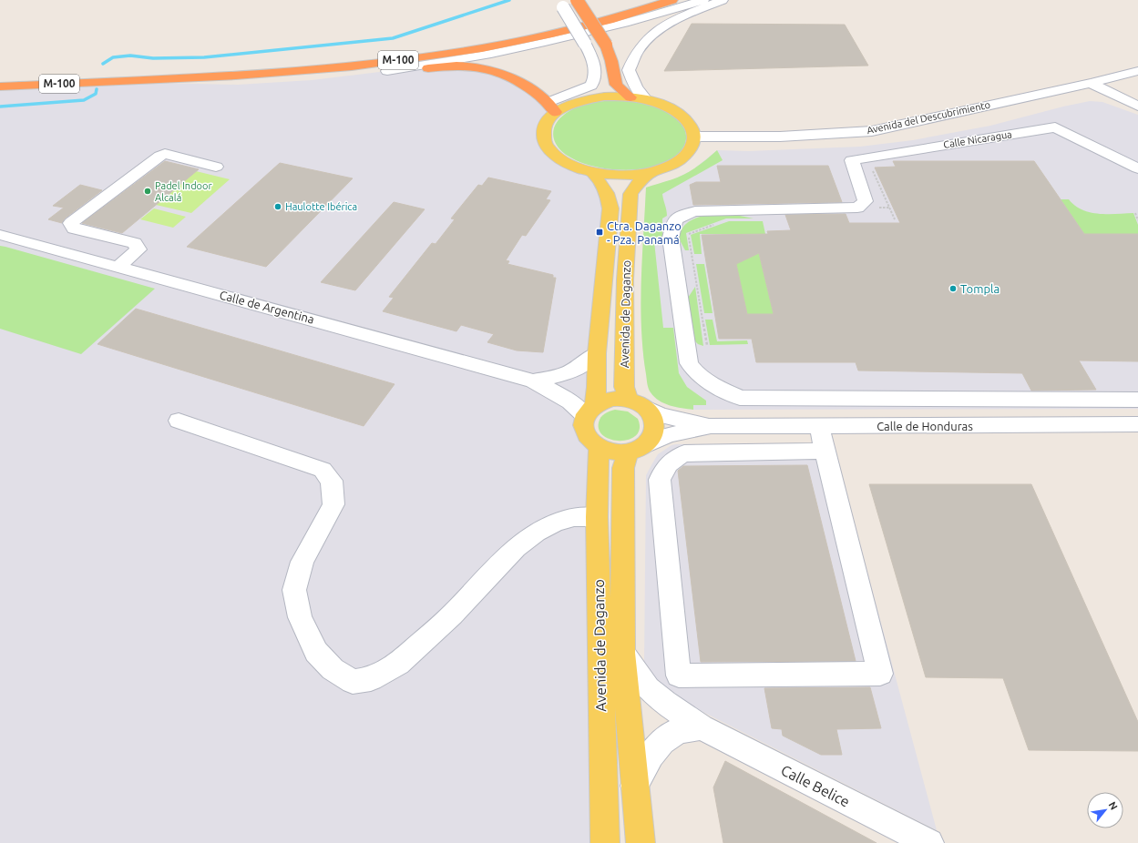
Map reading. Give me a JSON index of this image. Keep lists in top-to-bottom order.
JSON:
{
  "streets": {
    "highway": ["M-100"],
    "main road": ["Avenida de Daganzo"],
    "street": [
      "Avenida del Descubrimiento",
      "Calle Nicaragua",
      "Calle de Argentina",
      "Calle de Honduras",
      "Calle Belice"
    ]
  },
  "crossings": [
    ["Calle de Argentina", "Avenida de Daganzo"],
    ["Calle de Argentina", "Calle de Honduras"],
    ["Avenida de Daganzo", "Calle de Honduras"],
    ["Avenida de Daganzo", "Calle Belice"]
  ],
  "places": {
    "other": ["Padel Indoor Alcalá", "Haulotte Ibérica", "Tompla"],
    "transit": ["Ctra. Daganzo - Pza. Panamá"]
  },
  "north": "top right"
}
